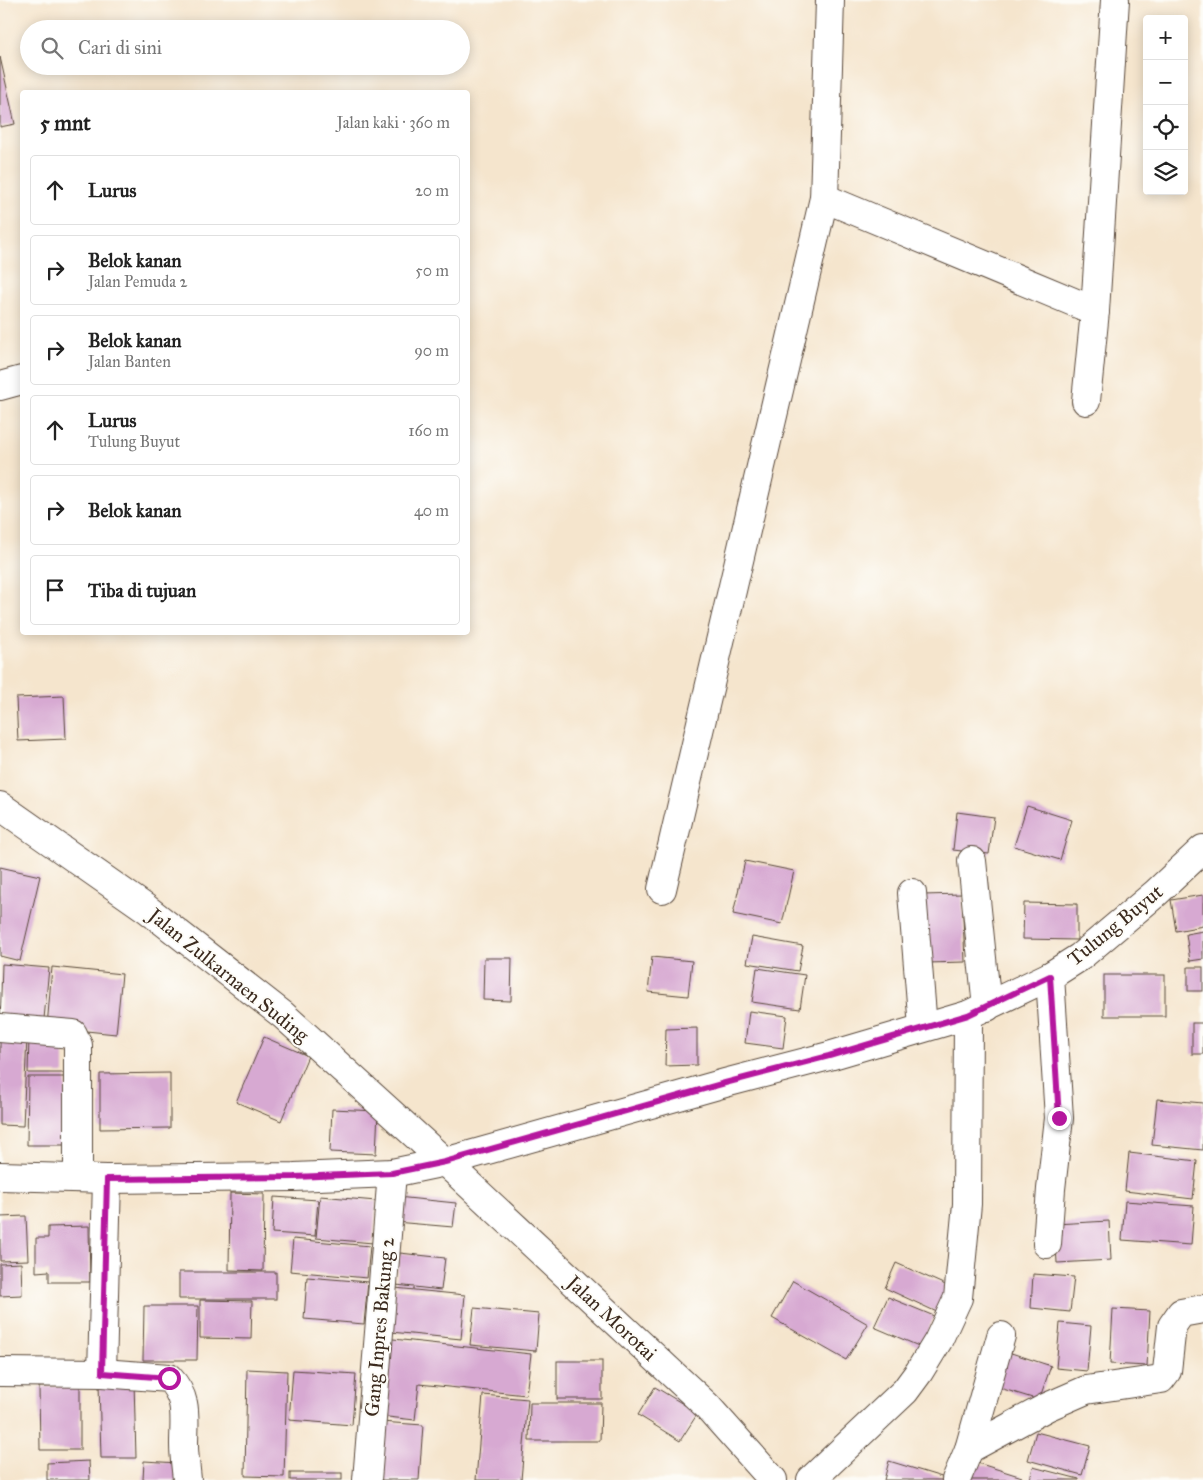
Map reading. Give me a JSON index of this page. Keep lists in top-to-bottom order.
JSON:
{
  "streets": {
    "street": [
      "Tulung Buyut",
      "Jalan Zulkarnaen Suding",
      "Jalan Morotai",
      "Gang Inpres Bakung 2"
    ]
  },
  "crossings": [
    ["Tulung Buyut", "Jalan Zulkarnaen Suding"],
    ["Tulung Buyut", "Jalan Morotai"],
    ["Tulung Buyut", "Gang Inpres Bakung 2"],
    ["Jalan Zulkarnaen Suding", "Jalan Morotai"]
  ],
  "page": {
    "map_buttons": ["+", "−"],
    "search": "Cari di sini",
    "heading": ["5 mnt", "Jalan kaki · 360 m"],
    "list": [
      ["Lurus", "20 m"],
      ["Belok kanan", "Jalan Pemuda 2", "50 m"],
      ["Belok kanan", "Jalan Banten", "90 m"],
      ["Lurus", "Tulung Buyut", "160 m"],
      ["Belok kanan", "40 m"],
      "Tiba di tujuan"
    ]
  }
}
